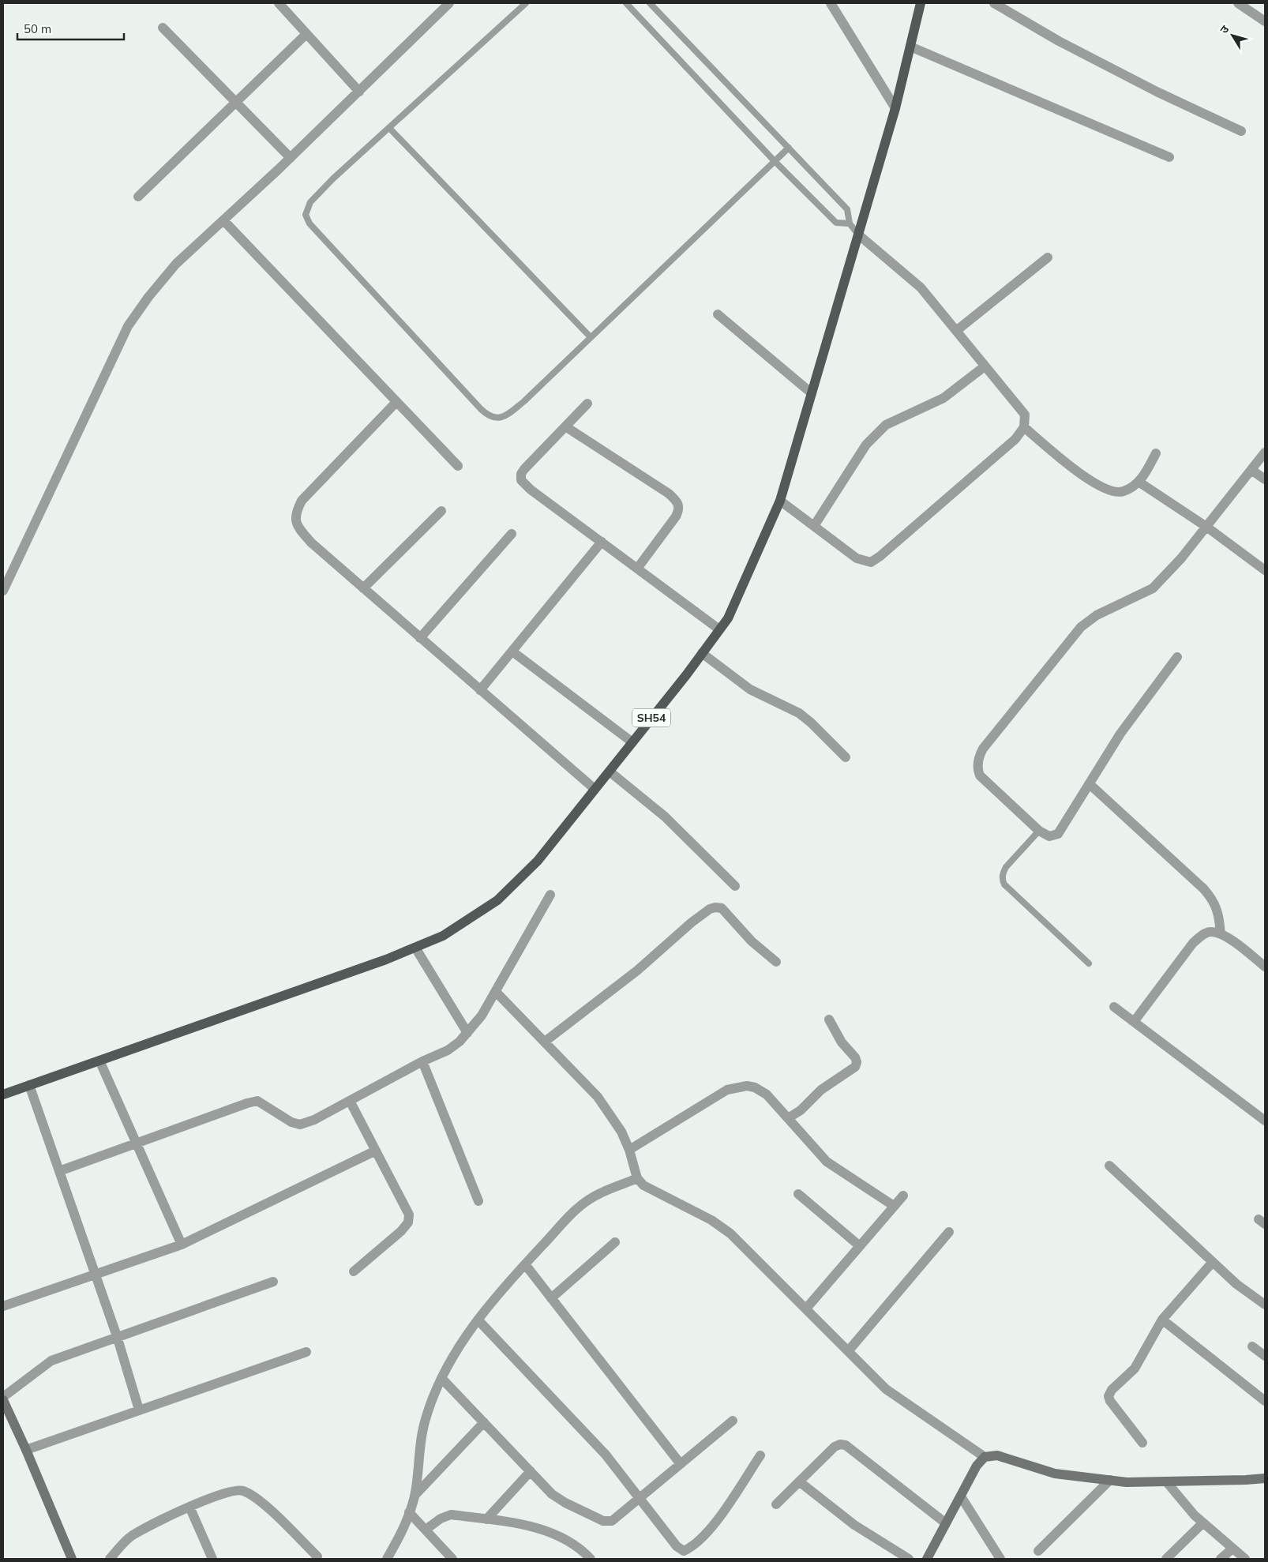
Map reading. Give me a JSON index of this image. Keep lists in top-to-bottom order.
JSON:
{
  "streets": {
    "main road": ["SH54"]
  },
  "scale_bar": "50 m",
  "north": "top left"
}
